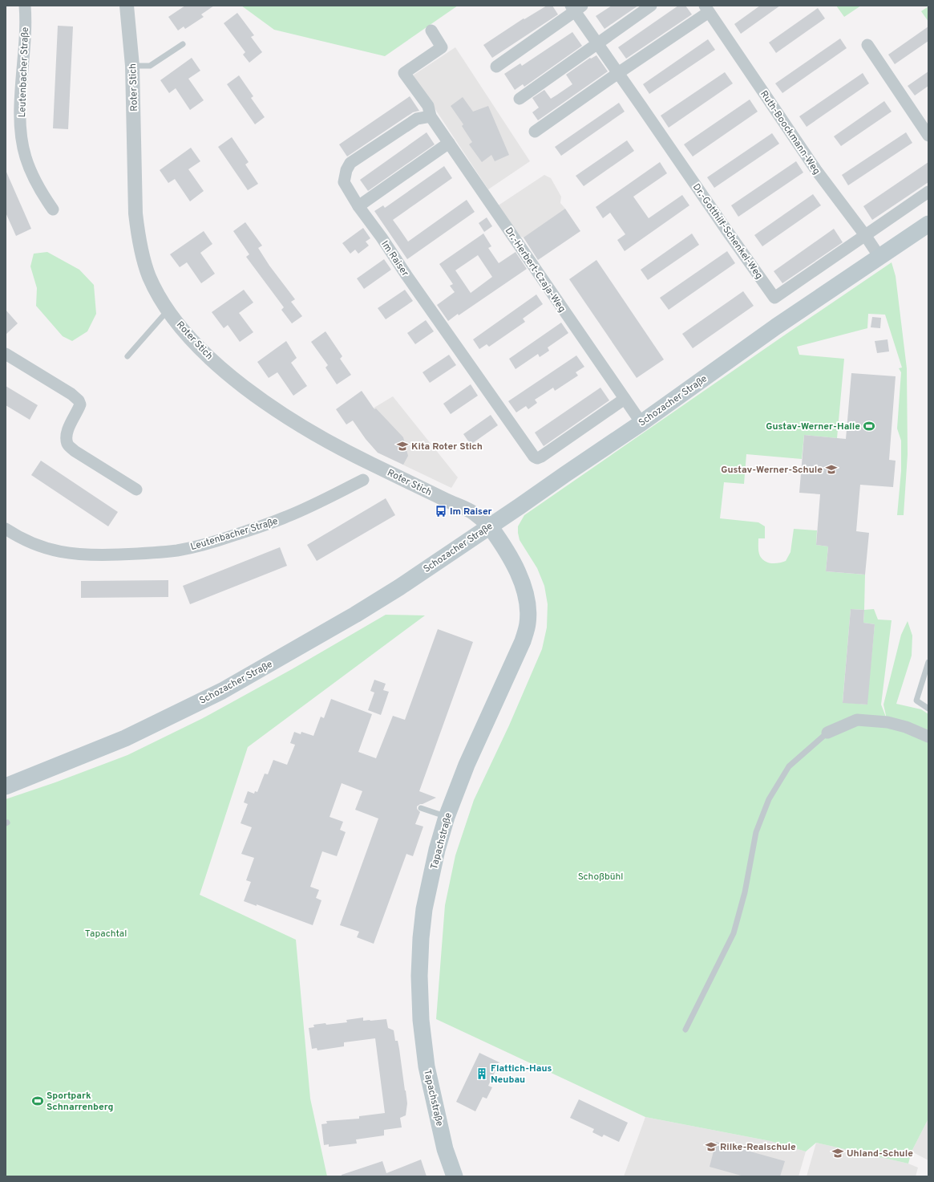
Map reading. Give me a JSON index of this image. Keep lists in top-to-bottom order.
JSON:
{
  "streets": {
    "main road": ["Schozacher Straße", "Tapachstraße"],
    "street": [
      "Leutenbacher Straße",
      "Roter Stich",
      "Ruth-Boockmann-Weg",
      "Dr.-Gotthilf-Schenkel-Weg",
      "Im Raiser",
      "Dr.-Herbert-Czaja-Weg"
    ]
  },
  "crossings": [
    ["Roter Stich", "Schozacher Straße"],
    ["Roter Stich", "Tapachstraße"],
    ["Ruth-Boockmann-Weg", "Dr.-Gotthilf-Schenkel-Weg"],
    ["Ruth-Boockmann-Weg", "Schozacher Straße"],
    ["Im Raiser", "Dr.-Herbert-Czaja-Weg"],
    ["Dr.-Herbert-Czaja-Weg", "Schozacher Straße"],
    ["Schozacher Straße", "Tapachstraße"]
  ],
  "parks": ["Schoßbühl", "Tapachtal"],
  "places": {
    "sports": ["Gustav-Werner-Halle", "Sportpark Schnarrenberg"],
    "school or university": [
      "Kita Roter Stich",
      "Gustav-Werner-Schule",
      "Rilke-Realschule",
      "Uhland-Schule"
    ],
    "bus stop": ["Im Raiser"],
    "building": ["Flattich-Haus Neubau"]
  }
}
